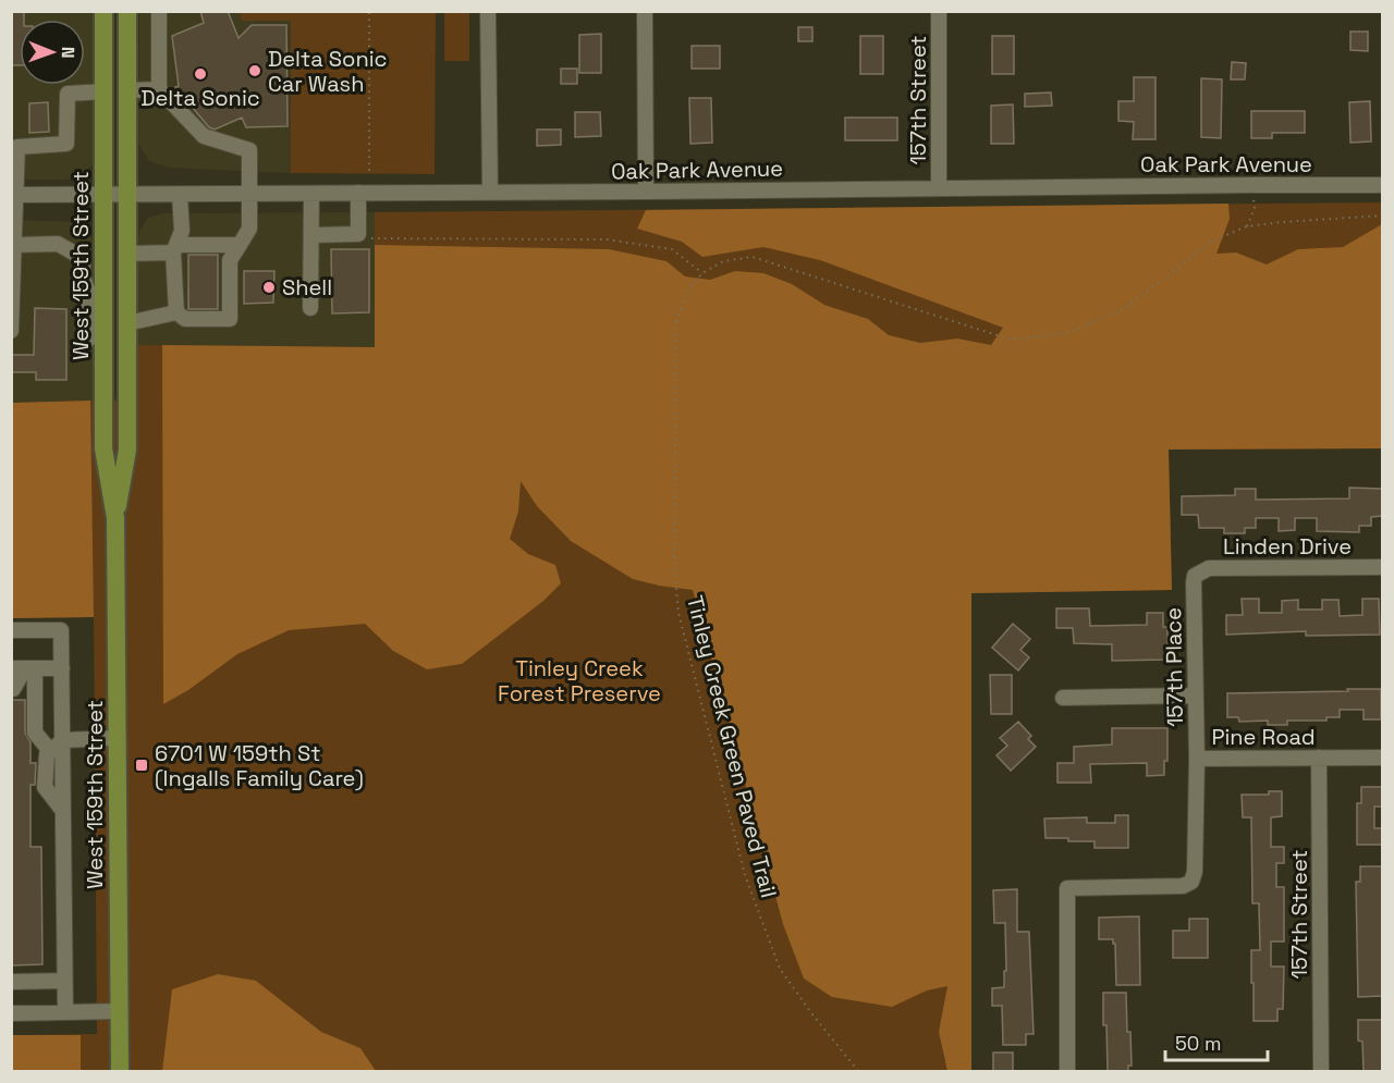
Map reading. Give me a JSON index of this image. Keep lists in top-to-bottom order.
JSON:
{
  "streets": {
    "main road": ["West 159th Street"],
    "street": [
      "157th Street",
      "Oak Park Avenue",
      "Linden Drive",
      "157th Place",
      "Pine Road"
    ],
    "path": ["Tinley Creek Green Paved Trail"]
  },
  "crossings": [
    ["157th Street", "Oak Park Avenue"],
    ["157th Street", "Pine Road"],
    ["Oak Park Avenue", "West 159th Street"],
    ["Linden Drive", "157th Place"],
    ["157th Place", "Pine Road"]
  ],
  "parks": ["Tinley Creek Forest Preserve"],
  "places": {
    "other": ["Delta Sonic Car Wash", "Delta Sonic", "Shell"],
    "transit": ["6701 W 159th St (Ingalls Family Care)"]
  },
  "scale_bar": "50 m",
  "north": "right"
}
